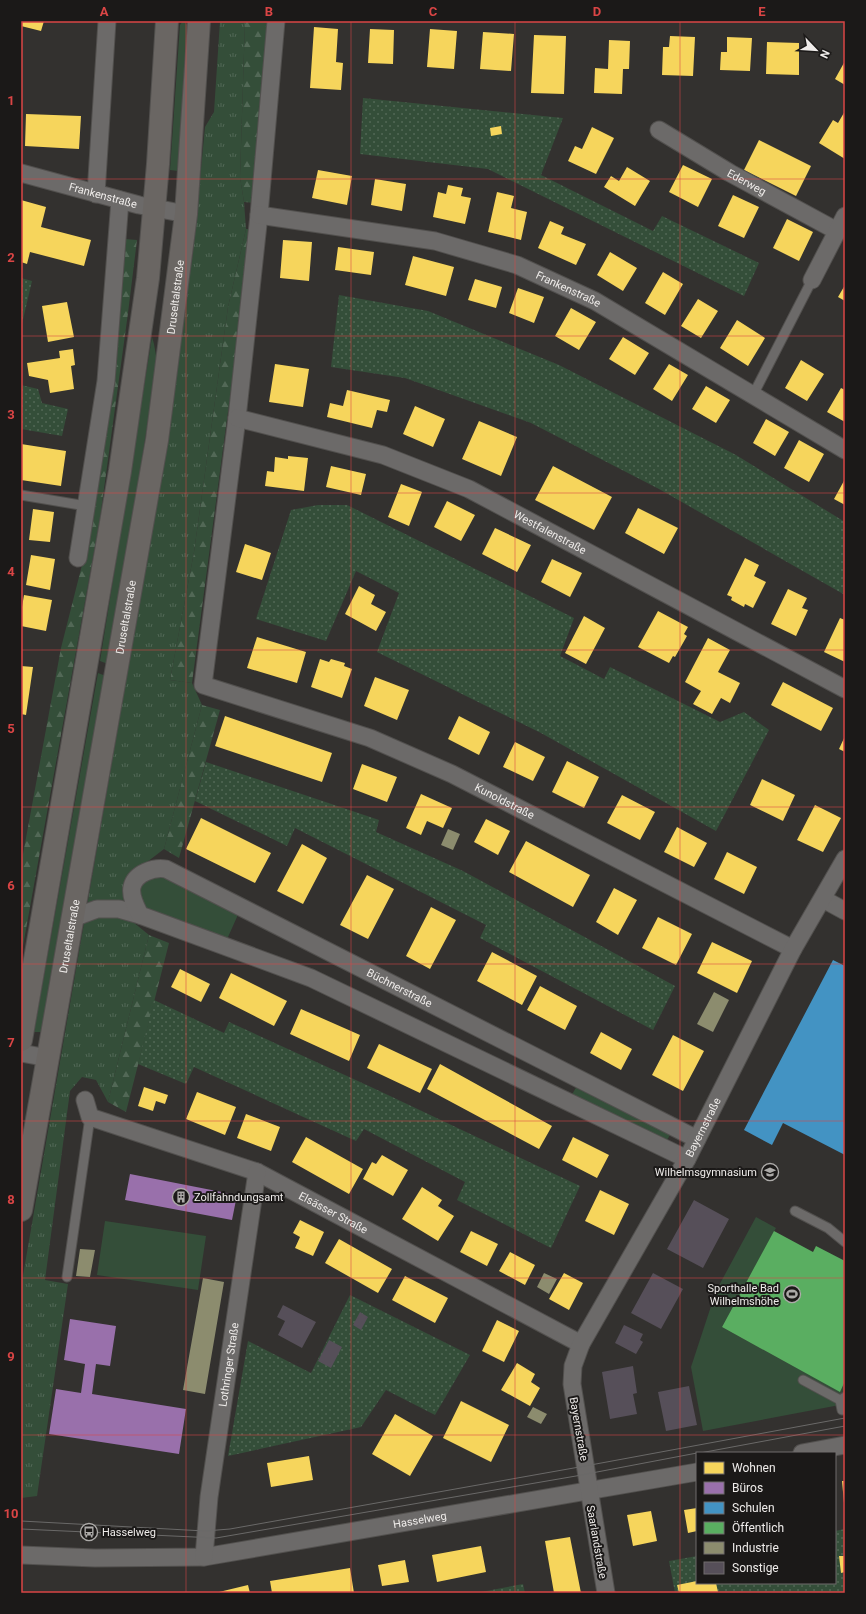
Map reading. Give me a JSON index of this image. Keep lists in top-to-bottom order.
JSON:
{
  "streets": {
    "main road": ["Druseltalstraße"],
    "street": [
      "Ederweg",
      "Frankenstraße",
      "Westfalenstraße",
      "Kunoldstraße",
      "Büchnerstraße",
      "Bayernstraße",
      "Elsässer Straße",
      "Lothringer Straße",
      "Hasselweg",
      "Saarlandstraße"
    ]
  },
  "crossings": [
    ["Ederweg", "Frankenstraße"],
    ["Frankenstraße", "Druseltalstraße"],
    ["Westfalenstraße", "Kunoldstraße"],
    ["Kunoldstraße", "Bayernstraße"],
    ["Büchnerstraße", "Bayernstraße"],
    ["Bayernstraße", "Elsässer Straße"],
    ["Bayernstraße", "Hasselweg"],
    ["Bayernstraße", "Saarlandstraße"],
    ["Elsässer Straße", "Lothringer Straße"],
    ["Lothringer Straße", "Hasselweg"],
    ["Hasselweg", "Saarlandstraße"]
  ],
  "places": {
    "school or university": ["Wilhelmsgymnasium"],
    "building": ["Zollfahndungsamt"],
    "sports": ["Sporthalle Bad Wilhelmshöhe"],
    "bus stop": ["Hasselweg"]
  },
  "legend": [
    "Wohnen",
    "Büros",
    "Schulen",
    "Öffentlich",
    "Industrie",
    "Sonstige"
  ],
  "north": "bottom right",
  "grid": {
    "columns": [
      "A",
      "B",
      "C",
      "D",
      "E"
    ],
    "rows": [
      "1",
      "2",
      "3",
      "4",
      "5",
      "6",
      "7",
      "8",
      "9",
      "10"
    ]
  }
}
